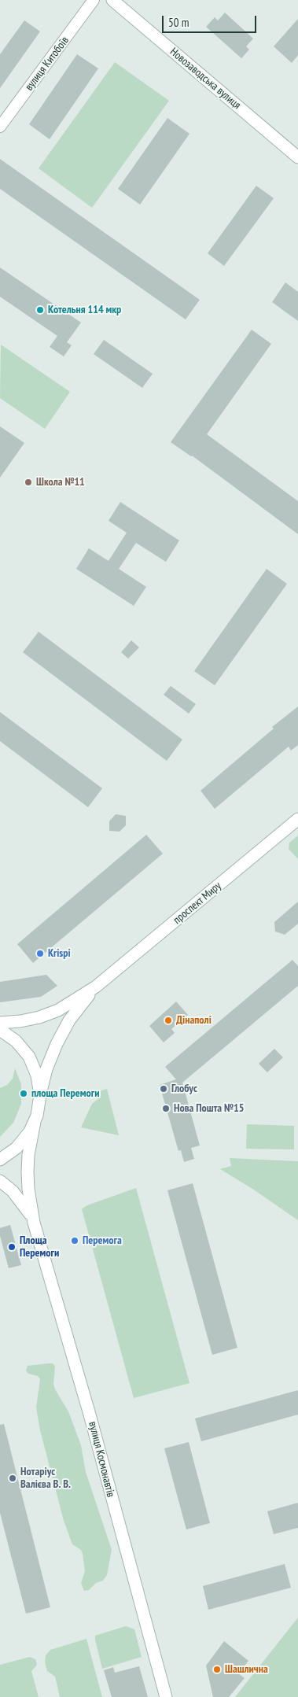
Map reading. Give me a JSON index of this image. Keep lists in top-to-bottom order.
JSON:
{
  "streets": {
    "main road": ["Новозаводська вулиця", "проспект Миру", "вулиця Космонавтів"],
    "street": ["вулиця Китобоїв"]
  },
  "places": [
    "Котельня 114 мкр",
    "Школа №11",
    "Krispi",
    "Дінаполі",
    "Глобус",
    "площа Перемоги",
    "Нова Пошта №15",
    "Перемога",
    "Площа Перемоги",
    "Нотаріус Валієва В. В.",
    "Шашлична"
  ],
  "scale_bar": "50 m"
}
